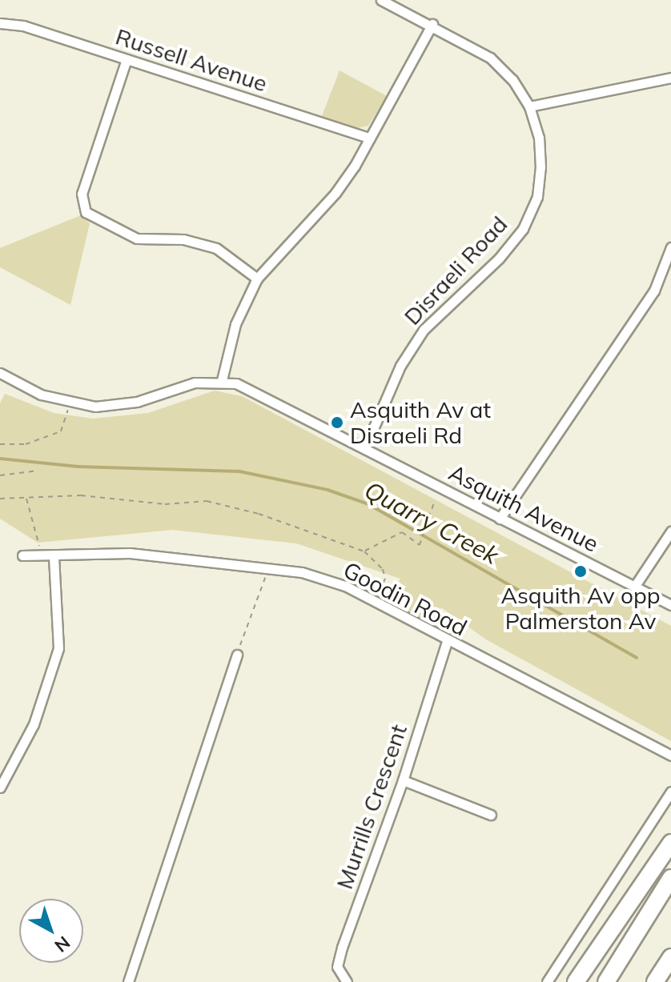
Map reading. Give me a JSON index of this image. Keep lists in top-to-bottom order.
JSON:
{
  "streets": {
    "street": [
      "Russell Avenue",
      "Disraeli Road",
      "Asquith Avenue",
      "Goodin Road",
      "Murrills Crescent"
    ]
  },
  "crossings": [
    ["Disraeli Road", "Asquith Avenue"],
    ["Goodin Road", "Murrills Crescent"]
  ],
  "water": ["Quarry Creek"],
  "places": ["Asquith Av at Disraeli Rd", "Asquith Av opp Palmerston Av"],
  "north": "bottom right"
}
